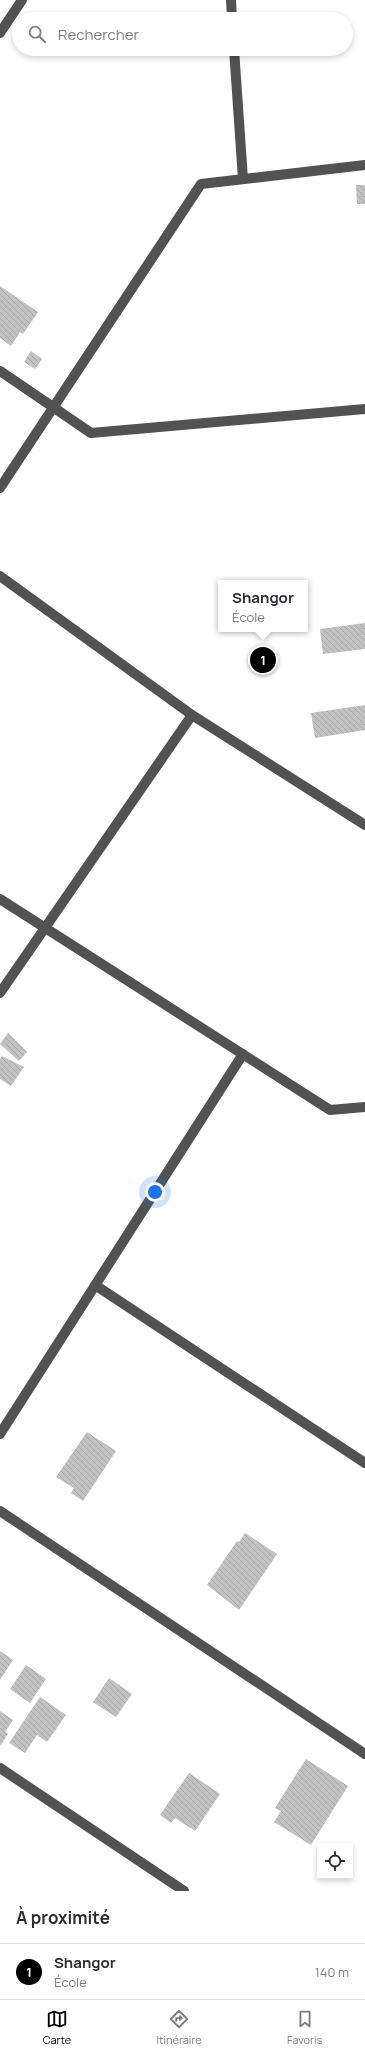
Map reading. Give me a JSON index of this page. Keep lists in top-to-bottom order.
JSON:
{
  "page": {
    "search": "Rechercher",
    "popup": ["Shangor", "École"],
    "pins": "1",
    "heading": "À proximité",
    "list": [
      {
        "mark": "1",
        "name": "Shangor",
        "note": "École",
        "value": "140 m"
      }
    ],
    "nav": ["Carte", "Itinéraire", "Favoris"]
  }
}
